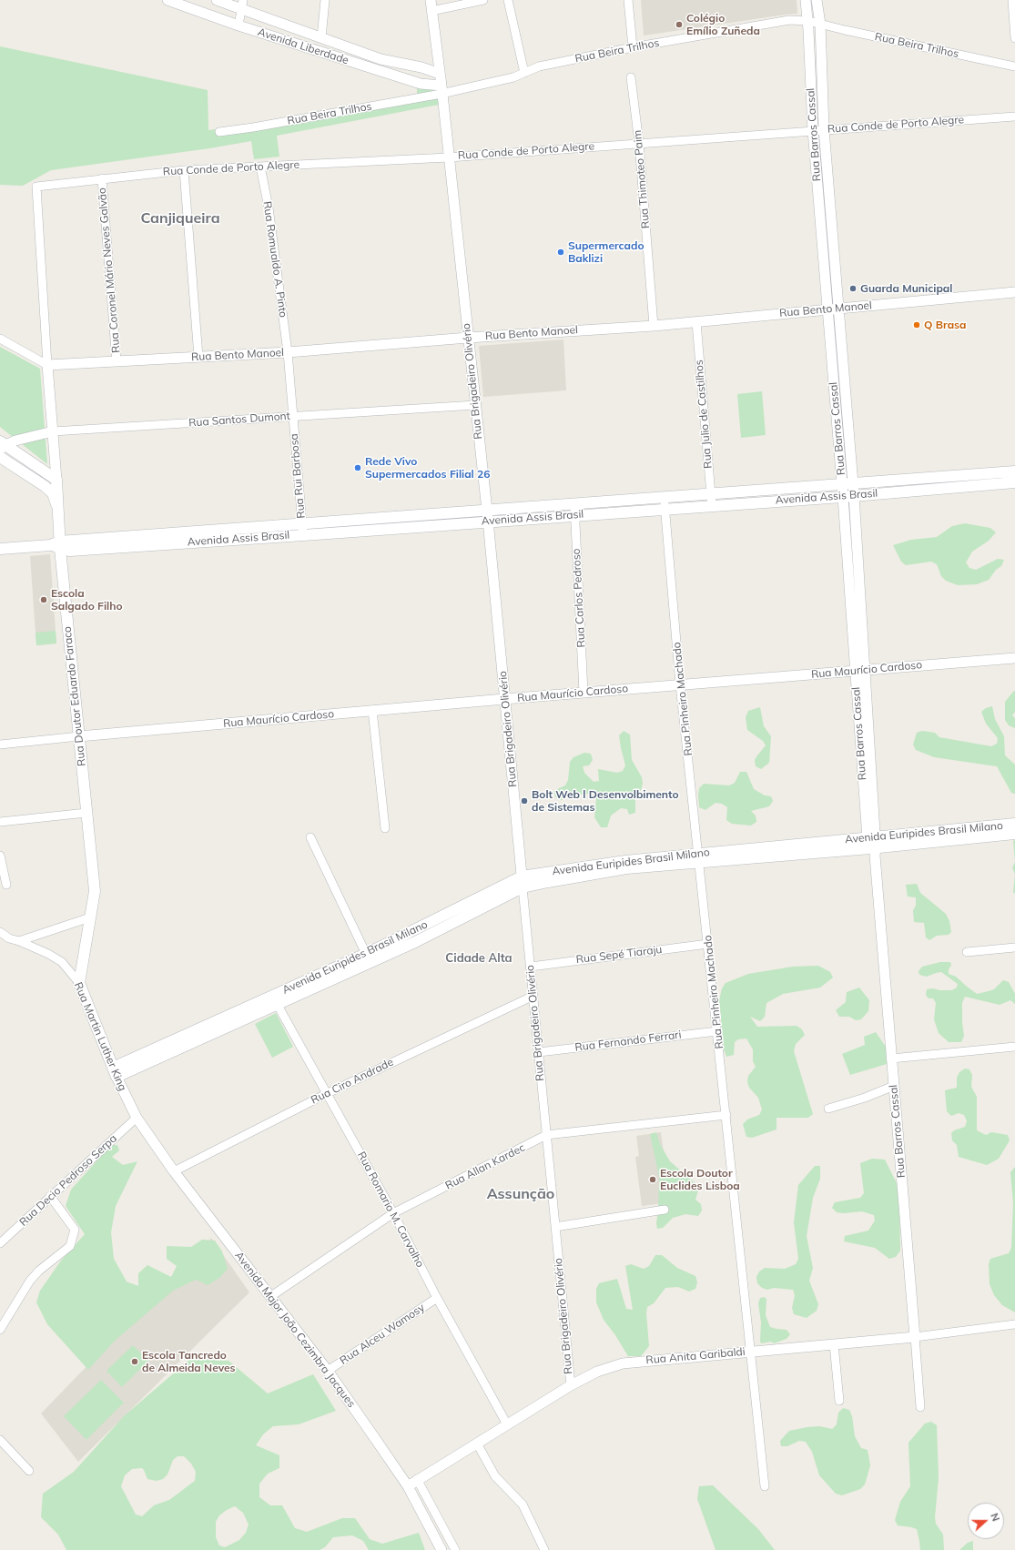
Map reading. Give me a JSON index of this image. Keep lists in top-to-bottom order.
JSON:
{
  "streets": {
    "main road": [
      "Avenida Assis Brasil",
      "Rua Doutor Eduardo Faraco",
      "Avenida Euripides Brasil Milano",
      "Rua Martin Luther King"
    ],
    "street": [
      "Rua Beira Trilhos",
      "Avenida Liberdade",
      "Rua Conde de Porto Alegre",
      "Rua Barros Cassal",
      "Rua Thimoteo Paim",
      "Rua Romualdo A. Pinto",
      "Rua Coronel Mário Neves Galvão",
      "Rua Bento Manoel",
      "Rua Brigadeiro Olivério",
      "Rua Julio de Castilhos",
      "Rua Santos Dumont",
      "Rua Rui Barbosa",
      "Rua Carlos Pedroso",
      "Rua Maurício Cardoso",
      "Rua Pinheiro Machado",
      "Rua Sepé Tiaraju",
      "Rua Fernando Ferrari",
      "Rua Ciro Andrade",
      "Rua Allan Kardec",
      "Rua Decio Pedroso Serpa",
      "Rua Romario M. Carvalho",
      "Avenida Major João Cezimbra Jacques",
      "Rua Alceu Wamosy",
      "Rua Anita Garibaldi"
    ]
  },
  "crossings": [
    ["Rua Beira Trilhos", "Avenida Liberdade"],
    ["Rua Beira Trilhos", "Rua Barros Cassal"],
    ["Rua Beira Trilhos", "Rua Brigadeiro Olivério"],
    ["Avenida Liberdade", "Rua Brigadeiro Olivério"],
    ["Rua Conde de Porto Alegre", "Rua Barros Cassal"],
    ["Rua Conde de Porto Alegre", "Rua Thimoteo Paim"],
    ["Rua Conde de Porto Alegre", "Rua Romualdo A. Pinto"],
    ["Rua Conde de Porto Alegre", "Rua Coronel Mário Neves Galvão"],
    ["Rua Conde de Porto Alegre", "Rua Bento Manoel"],
    ["Rua Conde de Porto Alegre", "Rua Brigadeiro Olivério"],
    ["Rua Conde de Porto Alegre", "Rua Doutor Eduardo Faraco"],
    ["Rua Barros Cassal", "Rua Bento Manoel"],
    ["Rua Barros Cassal", "Avenida Assis Brasil"],
    ["Rua Barros Cassal", "Rua Maurício Cardoso"],
    ["Rua Barros Cassal", "Avenida Euripides Brasil Milano"],
    ["Rua Barros Cassal", "Rua Anita Garibaldi"],
    ["Rua Thimoteo Paim", "Rua Bento Manoel"],
    ["Rua Romualdo A. Pinto", "Rua Bento Manoel"],
    ["Rua Romualdo A. Pinto", "Rua Rui Barbosa"],
    ["Rua Coronel Mário Neves Galvão", "Rua Bento Manoel"],
    ["Rua Bento Manoel", "Rua Brigadeiro Olivério"],
    ["Rua Bento Manoel", "Rua Julio de Castilhos"],
    ["Rua Bento Manoel", "Rua Rui Barbosa"],
    ["Rua Bento Manoel", "Rua Doutor Eduardo Faraco"],
    ["Rua Brigadeiro Olivério", "Rua Santos Dumont"],
    ["Rua Brigadeiro Olivério", "Avenida Assis Brasil"],
    ["Rua Brigadeiro Olivério", "Rua Maurício Cardoso"],
    ["Rua Brigadeiro Olivério", "Avenida Euripides Brasil Milano"],
    ["Rua Brigadeiro Olivério", "Rua Sepé Tiaraju"],
    ["Rua Brigadeiro Olivério", "Rua Fernando Ferrari"],
    ["Rua Brigadeiro Olivério", "Rua Ciro Andrade"],
    ["Rua Brigadeiro Olivério", "Rua Allan Kardec"],
    ["Rua Brigadeiro Olivério", "Rua Anita Garibaldi"],
    ["Rua Julio de Castilhos", "Avenida Assis Brasil"],
    ["Rua Santos Dumont", "Rua Rui Barbosa"],
    ["Rua Santos Dumont", "Rua Doutor Eduardo Faraco"],
    ["Rua Rui Barbosa", "Avenida Assis Brasil"],
    ["Avenida Assis Brasil", "Rua Carlos Pedroso"],
    ["Avenida Assis Brasil", "Rua Doutor Eduardo Faraco"],
    ["Avenida Assis Brasil", "Rua Pinheiro Machado"],
    ["Rua Carlos Pedroso", "Rua Maurício Cardoso"],
    ["Rua Maurício Cardoso", "Rua Doutor Eduardo Faraco"],
    ["Rua Maurício Cardoso", "Rua Pinheiro Machado"],
    ["Rua Doutor Eduardo Faraco", "Rua Martin Luther King"],
    ["Rua Pinheiro Machado", "Avenida Euripides Brasil Milano"],
    ["Rua Pinheiro Machado", "Rua Sepé Tiaraju"],
    ["Rua Pinheiro Machado", "Rua Fernando Ferrari"],
    ["Rua Pinheiro Machado", "Rua Allan Kardec"],
    ["Rua Pinheiro Machado", "Rua Anita Garibaldi"],
    ["Avenida Euripides Brasil Milano", "Rua Martin Luther King"],
    ["Avenida Euripides Brasil Milano", "Rua Romario M. Carvalho"],
    ["Rua Martin Luther King", "Rua Decio Pedroso Serpa"],
    ["Rua Martin Luther King", "Avenida Major João Cezimbra Jacques"],
    ["Rua Ciro Andrade", "Rua Romario M. Carvalho"],
    ["Rua Ciro Andrade", "Avenida Major João Cezimbra Jacques"],
    ["Rua Allan Kardec", "Rua Romario M. Carvalho"],
    ["Rua Allan Kardec", "Avenida Major João Cezimbra Jacques"],
    ["Rua Decio Pedroso Serpa", "Avenida Major João Cezimbra Jacques"],
    ["Rua Romario M. Carvalho", "Rua Alceu Wamosy"],
    ["Rua Romario M. Carvalho", "Rua Anita Garibaldi"],
    ["Avenida Major João Cezimbra Jacques", "Rua Alceu Wamosy"],
    ["Avenida Major João Cezimbra Jacques", "Rua Anita Garibaldi"]
  ],
  "districts": ["Canjiqueira", "Cidade Alta", "Assunção"],
  "places": [
    "Colégio Emílio Zuñeda",
    "Supermercado Baklizi",
    "Guarda Municipal",
    "Q Brasa",
    "Rede Vivo Supermercados Filial 26",
    "Escola Salgado Filho",
    "Bolt Web l Desenvolbimento de Sistemas",
    "Escola Doutor Euclides Lisboa",
    "Escola Tancredo de Almeida Neves"
  ],
  "north": "right"
}
